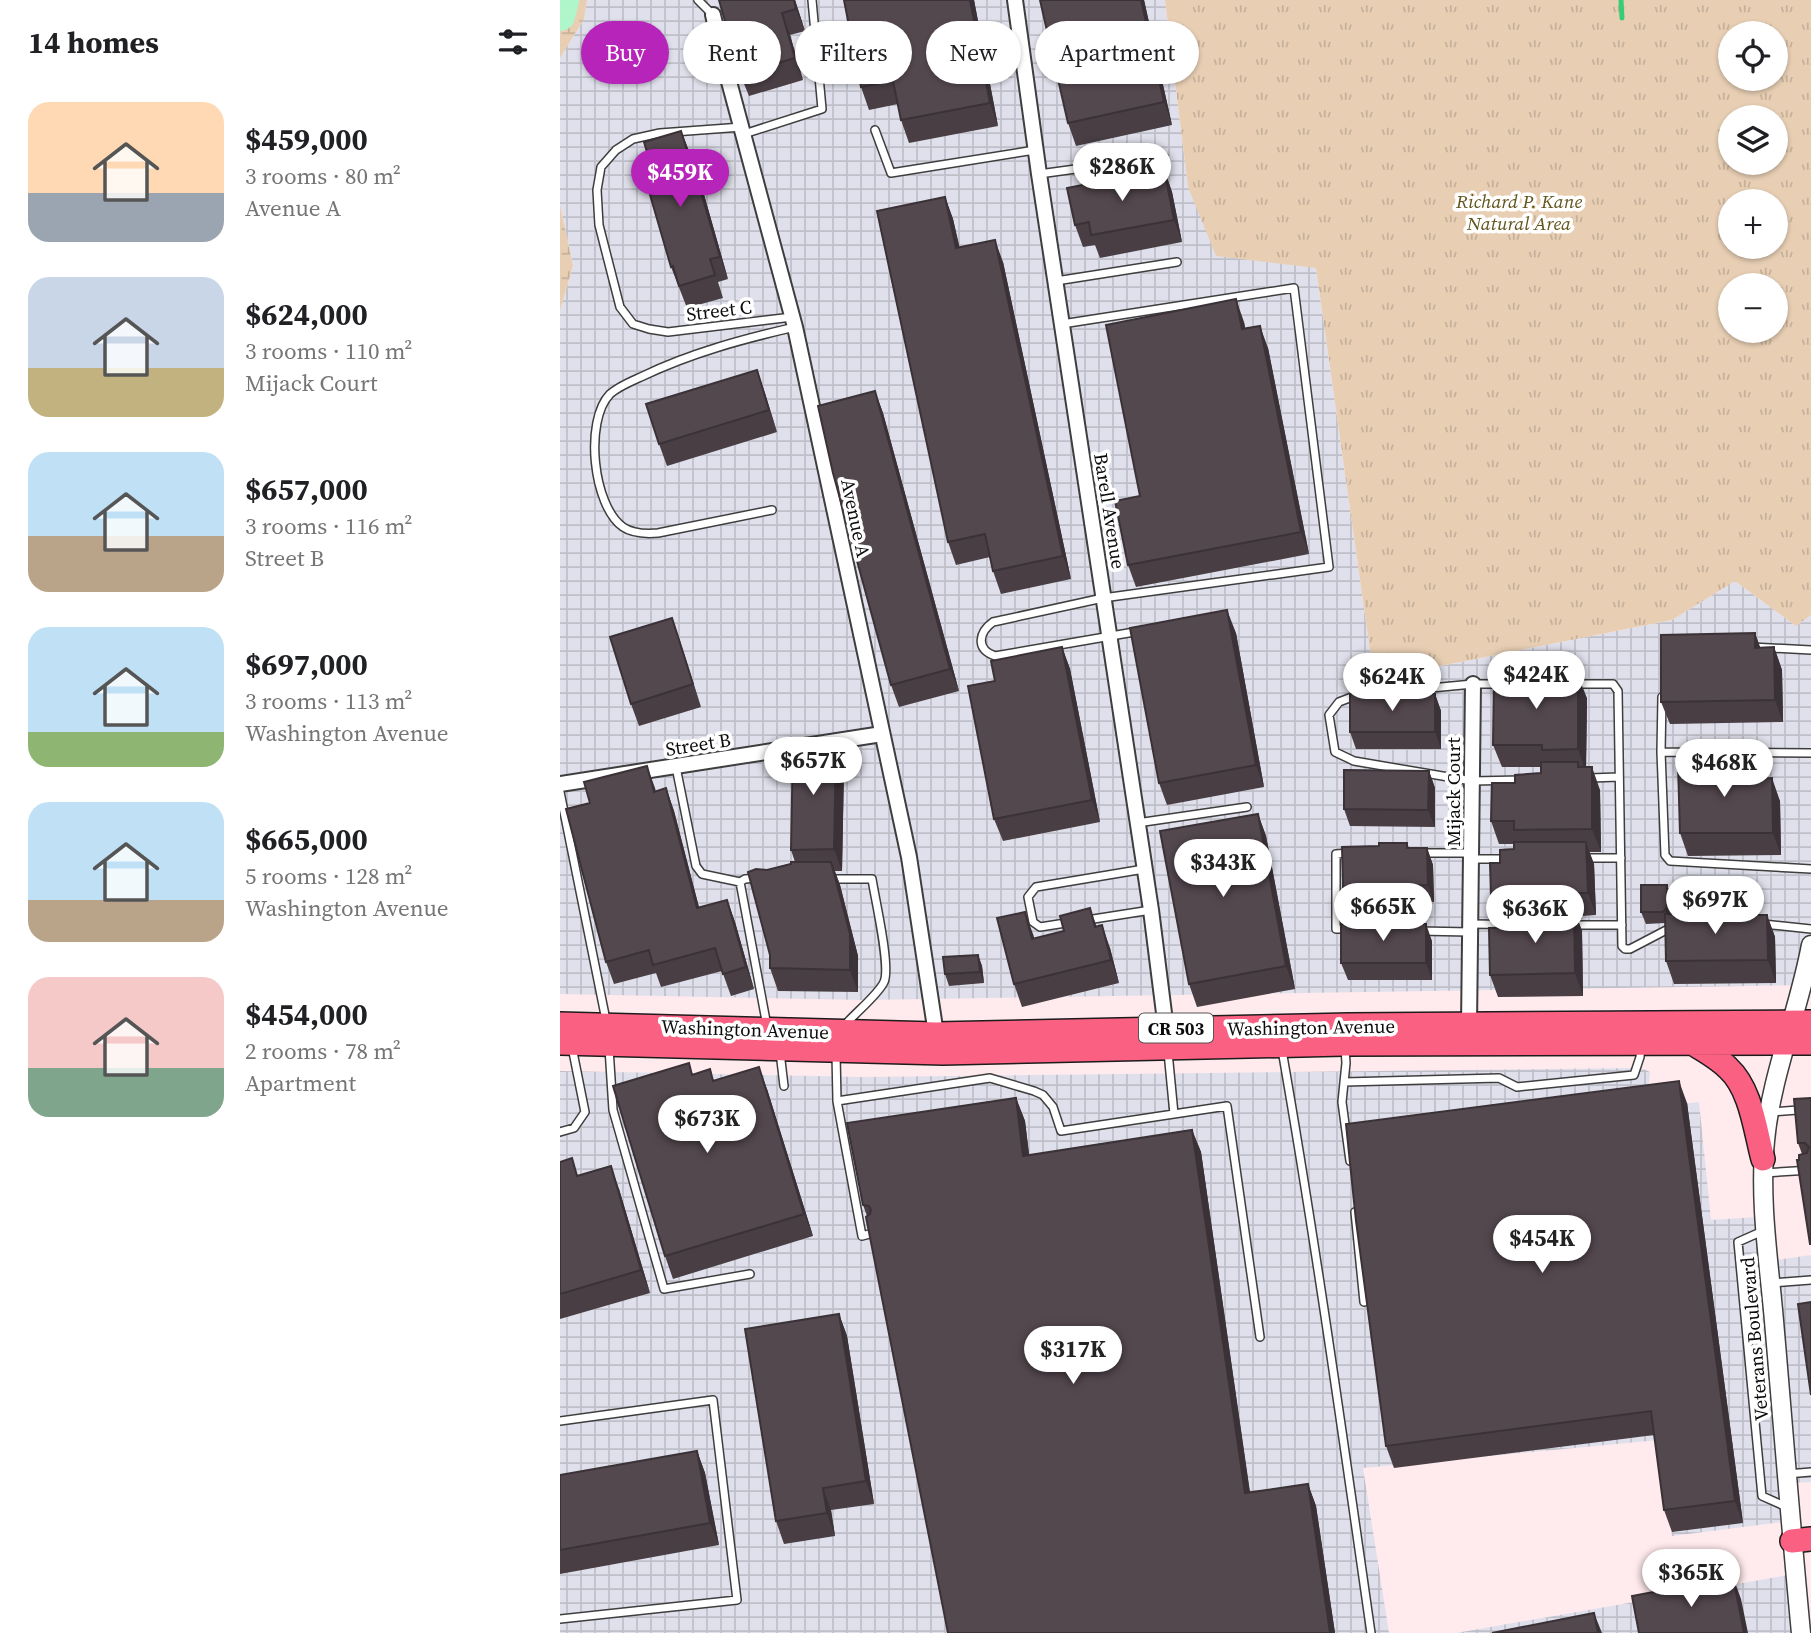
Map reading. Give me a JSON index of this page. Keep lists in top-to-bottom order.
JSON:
{
  "streets": {
    "main road": ["Washington Avenue", "CR 503"],
    "street": [
      "Barell Avenue",
      "Avenue A",
      "Street B",
      "Mijack Court",
      "Veterans Boulevard"
    ],
    "lane": ["Street C"]
  },
  "crossings": [
    ["Street C", "Avenue A"],
    ["Barell Avenue", "Washington Avenue"],
    ["Avenue A", "Street B"],
    ["Avenue A", "Washington Avenue"],
    ["Mijack Court", "Washington Avenue"],
    ["Washington Avenue", "Veterans Boulevard"]
  ],
  "parks": ["Richard P. Kane Natural Area"],
  "page": {
    "heading": "14 homes",
    "map_buttons": ["+", "−"],
    "chip": [
      "Buy",
      "Rent",
      "Filters",
      "New",
      "Apartment"
    ],
    "list": [
      {
        "name": "$459,000",
        "note": "3 rooms · 80 m² · Avenue A"
      },
      {
        "name": "$624,000",
        "note": "3 rooms · 110 m² · Mijack Court"
      },
      {
        "name": "$657,000",
        "note": "3 rooms · 116 m² · Street B"
      },
      {
        "name": "$697,000",
        "note": "3 rooms · 113 m² · Washington Avenue"
      },
      {
        "name": "$665,000",
        "note": "5 rooms · 128 m² · Washington Avenue"
      },
      {
        "name": "$454,000",
        "note": "2 rooms · 78 m² · Apartment"
      }
    ],
    "price": [
      "$286K",
      "$459K",
      "$424K",
      "$624K",
      "$657K",
      "$468K",
      "$343K",
      "$697K",
      "$665K",
      "$636K",
      "$673K",
      "$454K",
      "$317K",
      "$365K"
    ]
  }
}
